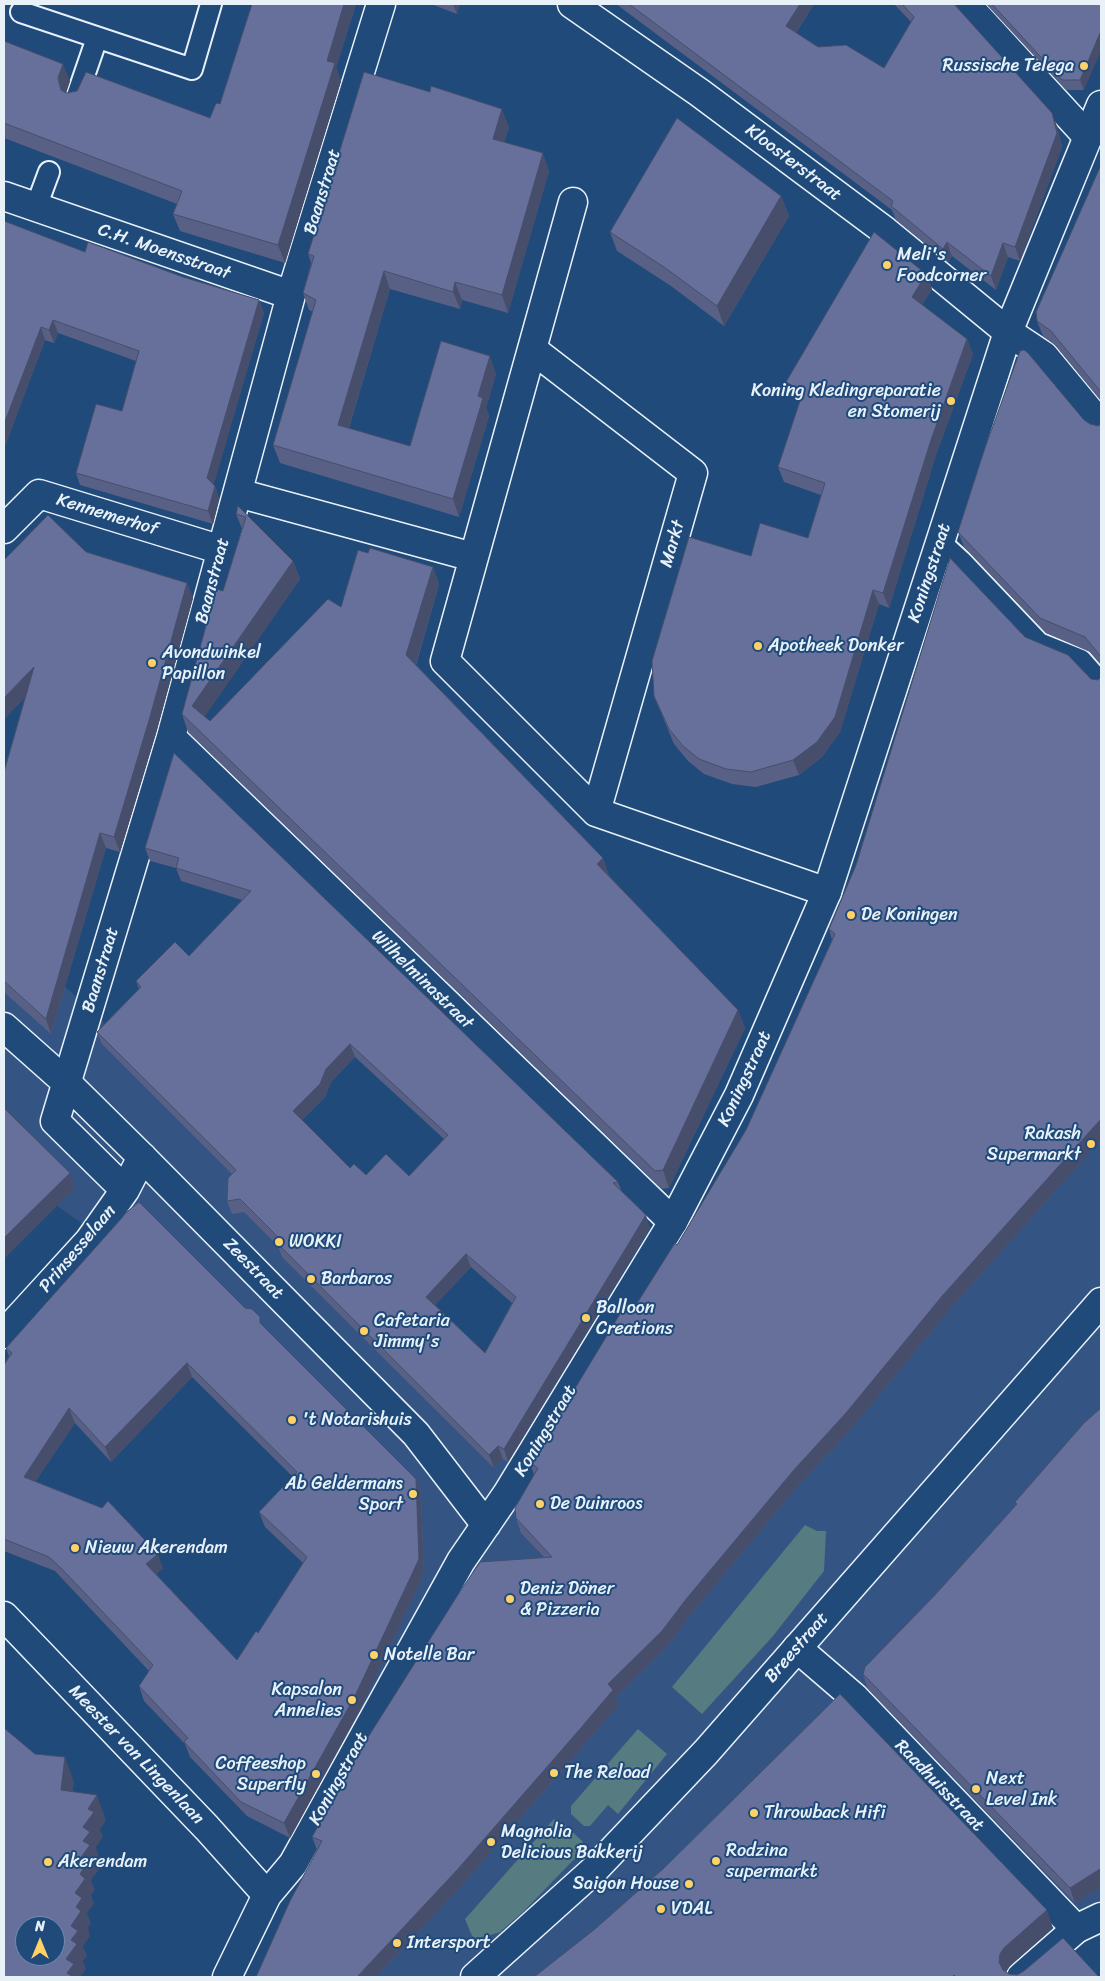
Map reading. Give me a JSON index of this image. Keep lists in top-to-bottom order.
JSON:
{
  "streets": {
    "street": [
      "Kloosterstraat",
      "Baanstraat",
      "C.H. Moensstraat",
      "Kennemerhof",
      "Markt",
      "Koningstraat",
      "Wilhelminastraat",
      "Prinsesselaan",
      "Zeestraat",
      "Breestraat",
      "Meester van Lingenlaan",
      "Raadhuisstraat"
    ]
  },
  "crossings": [
    ["Kloosterstraat", "Koningstraat"],
    ["Baanstraat", "C.H. Moensstraat"],
    ["Baanstraat", "Kennemerhof"],
    ["Baanstraat", "Wilhelminastraat"],
    ["Baanstraat", "Prinsesselaan"],
    ["Baanstraat", "Zeestraat"],
    ["Koningstraat", "Wilhelminastraat"],
    ["Koningstraat", "Zeestraat"],
    ["Koningstraat", "Meester van Lingenlaan"],
    ["Prinsesselaan", "Zeestraat"],
    ["Breestraat", "Raadhuisstraat"]
  ],
  "places": [
    "Russische Telega",
    "Meli's Foodcorner",
    "Koning Kledingreparatie en Stomerij",
    "Apotheek Donker",
    "Avondwinkel Papillon",
    "De Koningen",
    "Rakash Supermarkt",
    "WOKKI",
    "Barbaros",
    "Balloon Creations",
    "Cafetaria Jimmy's",
    "'t Notarishuis",
    "Ab Geldermans Sport",
    "De Duinroos",
    "Nieuw Akerendam",
    "Deniz Döner & Pizzeria",
    "Notelle Bar",
    "Kapsalon Annelies",
    "The Reload",
    "Coffeeshop Superfly",
    "Next Level Ink",
    "Throwback Hifi",
    "Magnolia Delicious Bakkerij",
    "Rodzina supermarkt",
    "Akerendam",
    "Saigon House",
    "VDAL",
    "Intersport"
  ],
  "north": "top"
}
